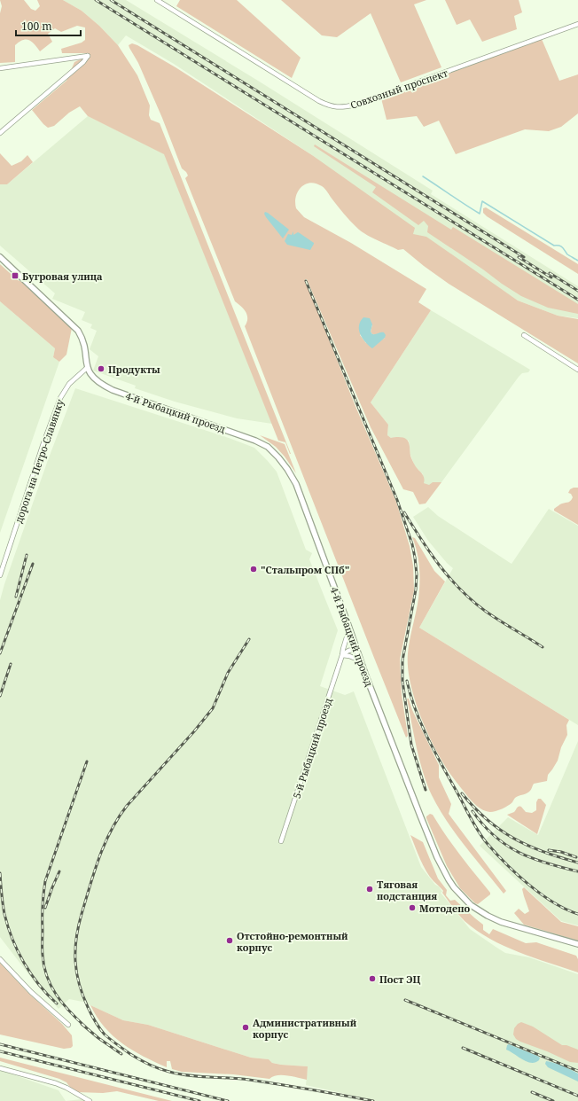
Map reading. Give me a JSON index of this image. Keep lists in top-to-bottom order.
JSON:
{
  "streets": {
    "street": [
      "Совхозный проспект",
      "4-й Рыбацкий проезд",
      "дорога на Петро-Славянку",
      "5-й Рыбацкий проезд"
    ]
  },
  "crossings": [
    ["4-й Рыбацкий проезд", "дорога на Петро-Славянку"],
    ["4-й Рыбацкий проезд", "5-й Рыбацкий проезд"]
  ],
  "places": {
    "transit": ["Бугровая улица"],
    "other": [
      "Продукты",
      "\"Стальпром СПб\"",
      "Тяговая подстанция",
      "Мотодепо",
      "Отстойно-ремонтный корпус",
      "Пост ЭЦ",
      "Административный корпус"
    ]
  },
  "scale_bar": "100 m"
}
